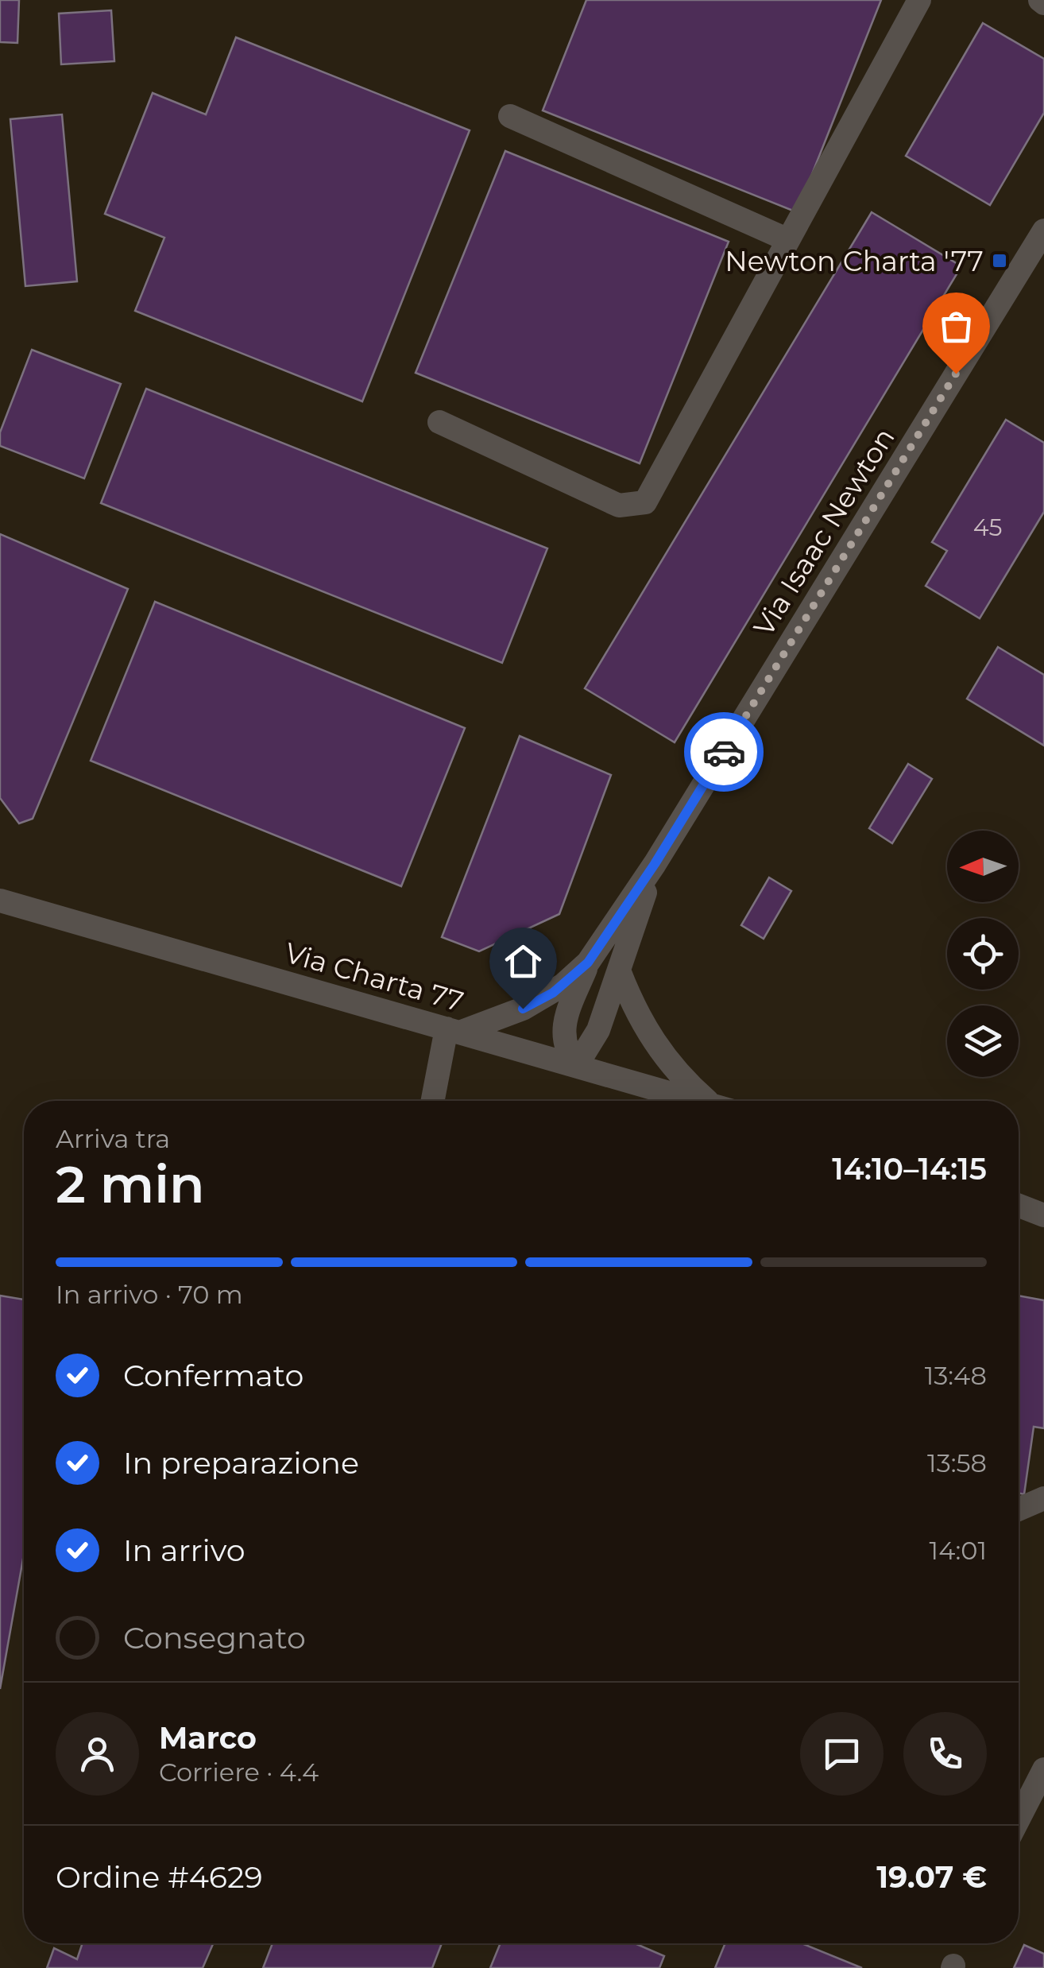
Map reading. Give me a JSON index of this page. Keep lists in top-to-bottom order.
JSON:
{
  "streets": {
    "street": ["Via Isaac Newton", "Via Charta 77"]
  },
  "crossings": [
    ["Via Isaac Newton", "Via Charta 77"]
  ],
  "places": {
    "transit": ["Newton Charta '77"]
  },
  "house_numbers": ["45"],
  "north": "left",
  "page": {
    "heading": ["2 min", "Arriva tra", "14:10–14:15"],
    "panel": [
      "Marco",
      "Corriere · 4.4",
      "Ordine #4629",
      "19.07 €"
    ],
    "bar": "In arrivo · 70 m",
    "list": [
      ["Confermato", "13:48"],
      ["In preparazione", "13:58"],
      ["In arrivo", "14:01"],
      "Consegnato"
    ]
  }
}
